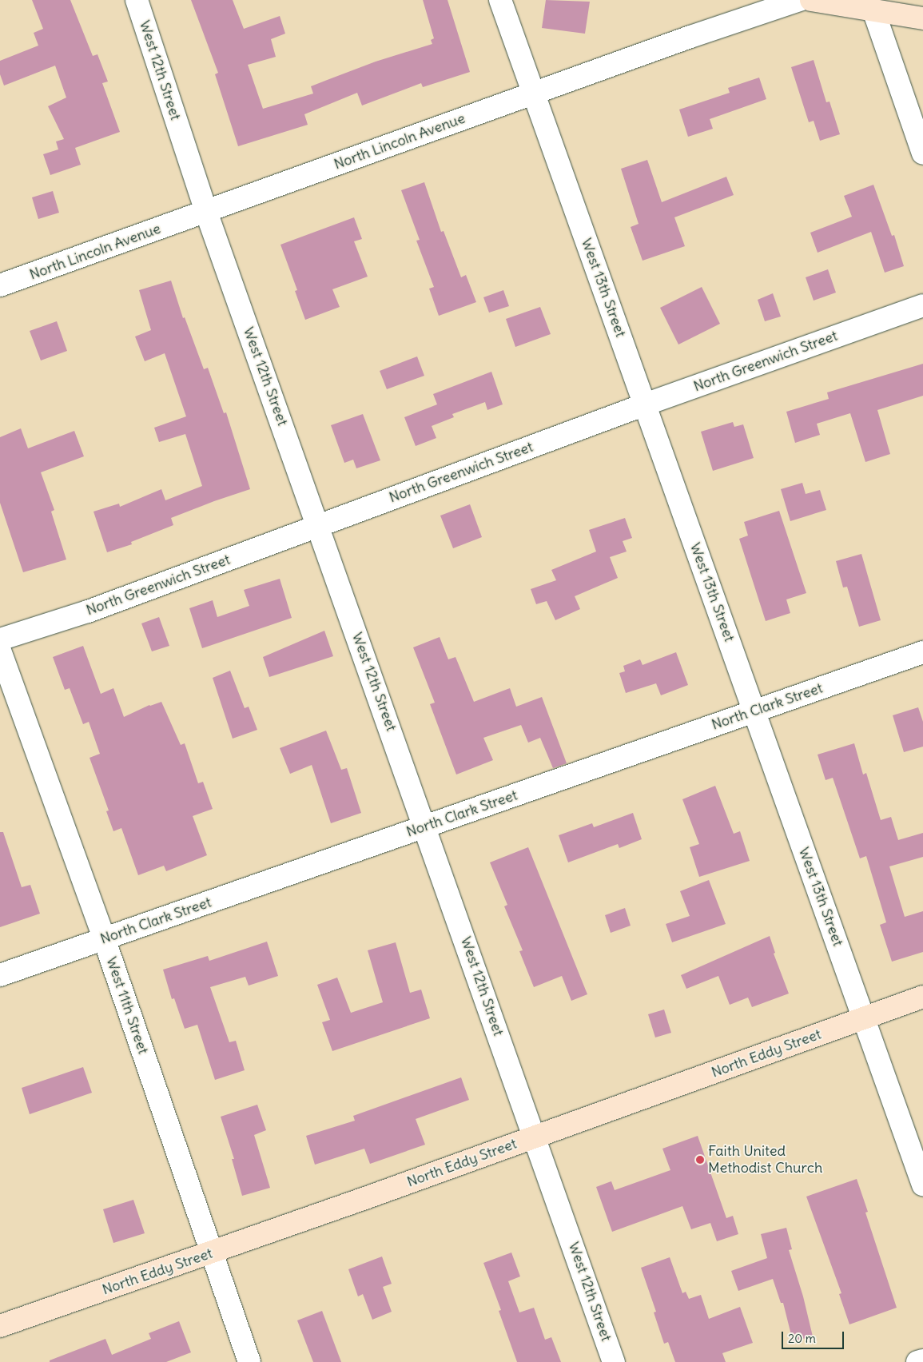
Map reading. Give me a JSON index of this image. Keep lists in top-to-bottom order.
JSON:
{
  "streets": {
    "main road": ["North Eddy Street"],
    "street": [
      "West 12th Street",
      "North Lincoln Avenue",
      "West 13th Street",
      "North Greenwich Street",
      "North Clark Street",
      "West 11th Street"
    ]
  },
  "crossings": [
    ["West 12th Street", "North Lincoln Avenue"],
    ["West 12th Street", "North Greenwich Street"],
    ["West 12th Street", "North Clark Street"],
    ["West 12th Street", "North Eddy Street"],
    ["North Lincoln Avenue", "West 13th Street"],
    ["West 13th Street", "North Greenwich Street"],
    ["West 13th Street", "North Clark Street"],
    ["West 13th Street", "North Eddy Street"],
    ["North Clark Street", "West 11th Street"],
    ["West 11th Street", "North Eddy Street"]
  ],
  "places": ["Faith United Methodist Church"],
  "scale_bar": "20 m"
}
